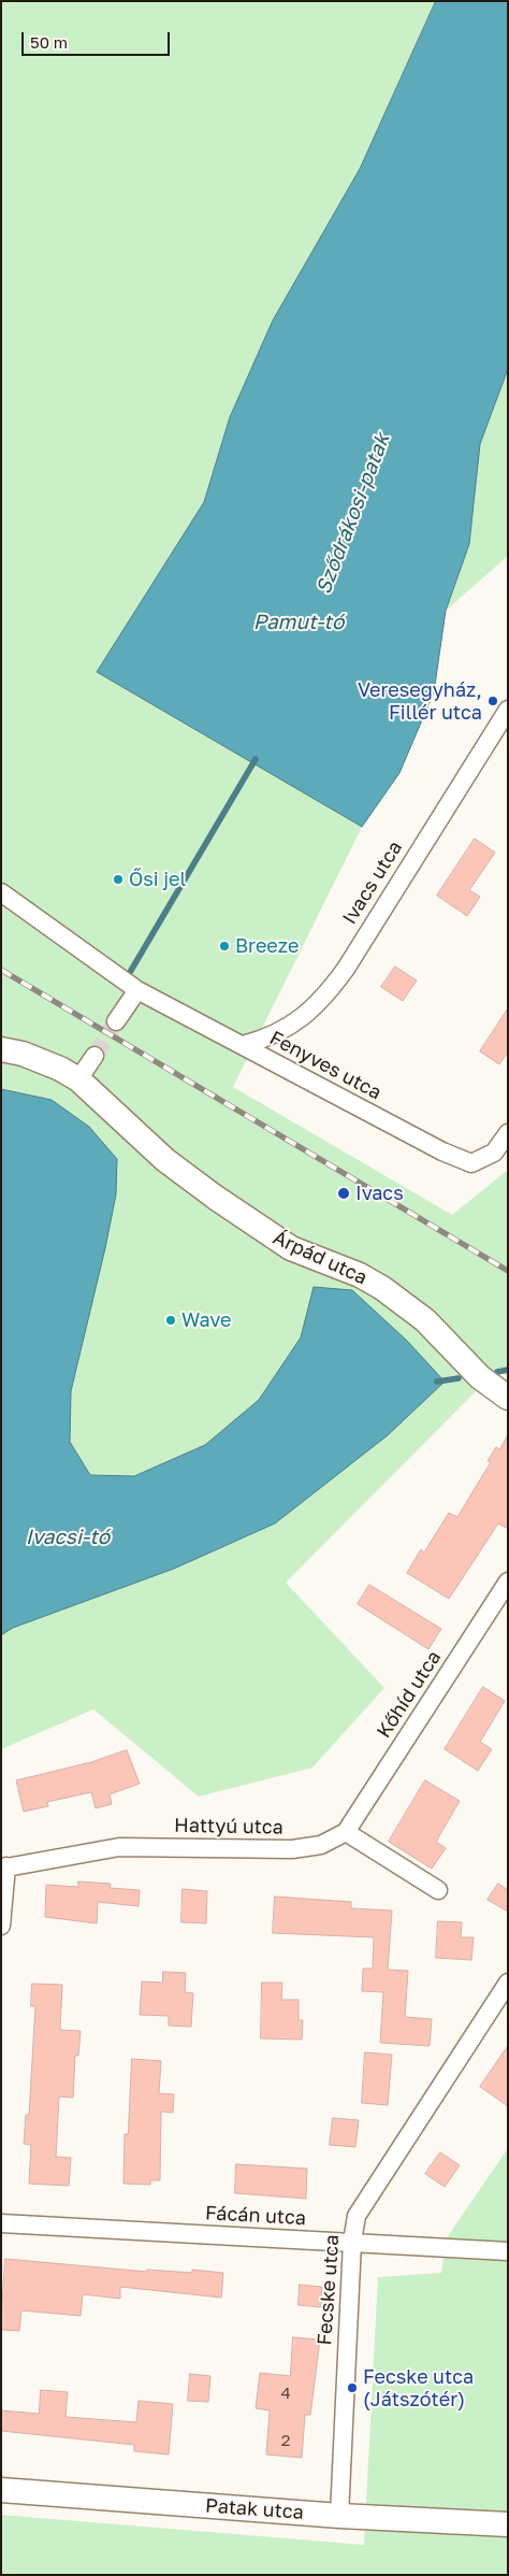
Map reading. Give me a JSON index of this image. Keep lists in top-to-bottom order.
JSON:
{
  "streets": {
    "street": [
      "Ivacs utca",
      "Fenyves utca",
      "Árpád utca",
      "Kőhíd utca",
      "Hattyú utca",
      "Fácán utca",
      "Fecske utca",
      "Patak utca"
    ]
  },
  "crossings": [
    ["Ivacs utca", "Fenyves utca"],
    ["Kőhíd utca", "Hattyú utca"],
    ["Fácán utca", "Fecske utca"],
    ["Fecske utca", "Patak utca"]
  ],
  "water": ["Sződrákosi-patak", "Pamut-tó", "Ivacsi-tó"],
  "places": [
    "Veresegyház, Fillér utca",
    "Ősi jel",
    "Breeze",
    "Ivacs",
    "Wave",
    "Fecske utca (Játszótér)"
  ],
  "house_numbers": ["4", "2"],
  "scale_bar": "50 m"
}
